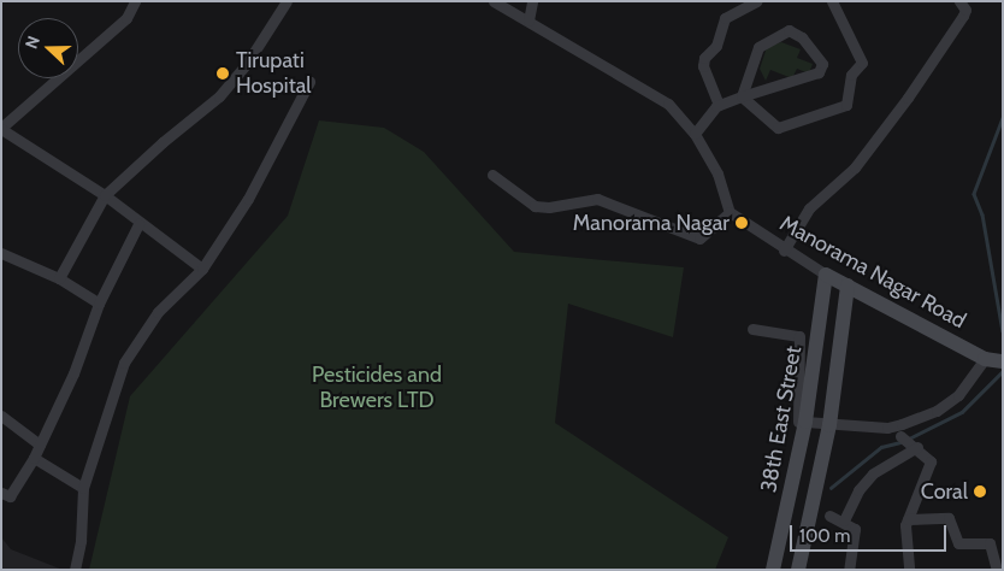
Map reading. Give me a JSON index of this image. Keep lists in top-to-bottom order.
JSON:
{
  "streets": {
    "street": ["Manorama Nagar Road", "38th East Street"]
  },
  "crossings": [
    ["Manorama Nagar Road", "38th East Street"]
  ],
  "parks": ["Pesticides and Brewers LTD"],
  "places": ["Tirupati Hospital", "Manorama Nagar", "Coral"],
  "scale_bar": "100 m",
  "north": "left"
}
